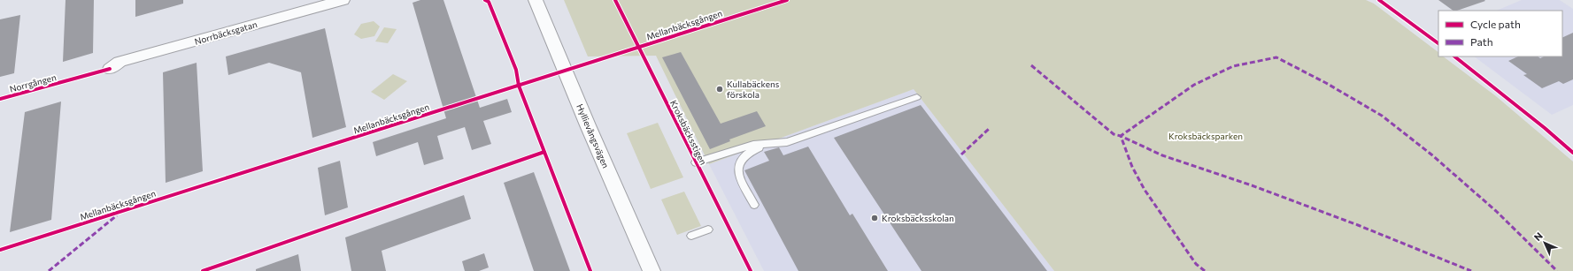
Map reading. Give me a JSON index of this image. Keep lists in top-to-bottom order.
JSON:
{
  "streets": {
    "street": ["Norrbäcksgatan", "Hyllievångsvägen"],
    "cycle path": ["Mellanbäcksgången", "Norrgången", "Kroksbäcksstigen"]
  },
  "parks": ["Kroksbäcksparken"],
  "places": ["Kullabäckens förskola", "Kroksbäcksskolan"],
  "legend": ["Cycle path", "Path"],
  "north": "top left"
}
